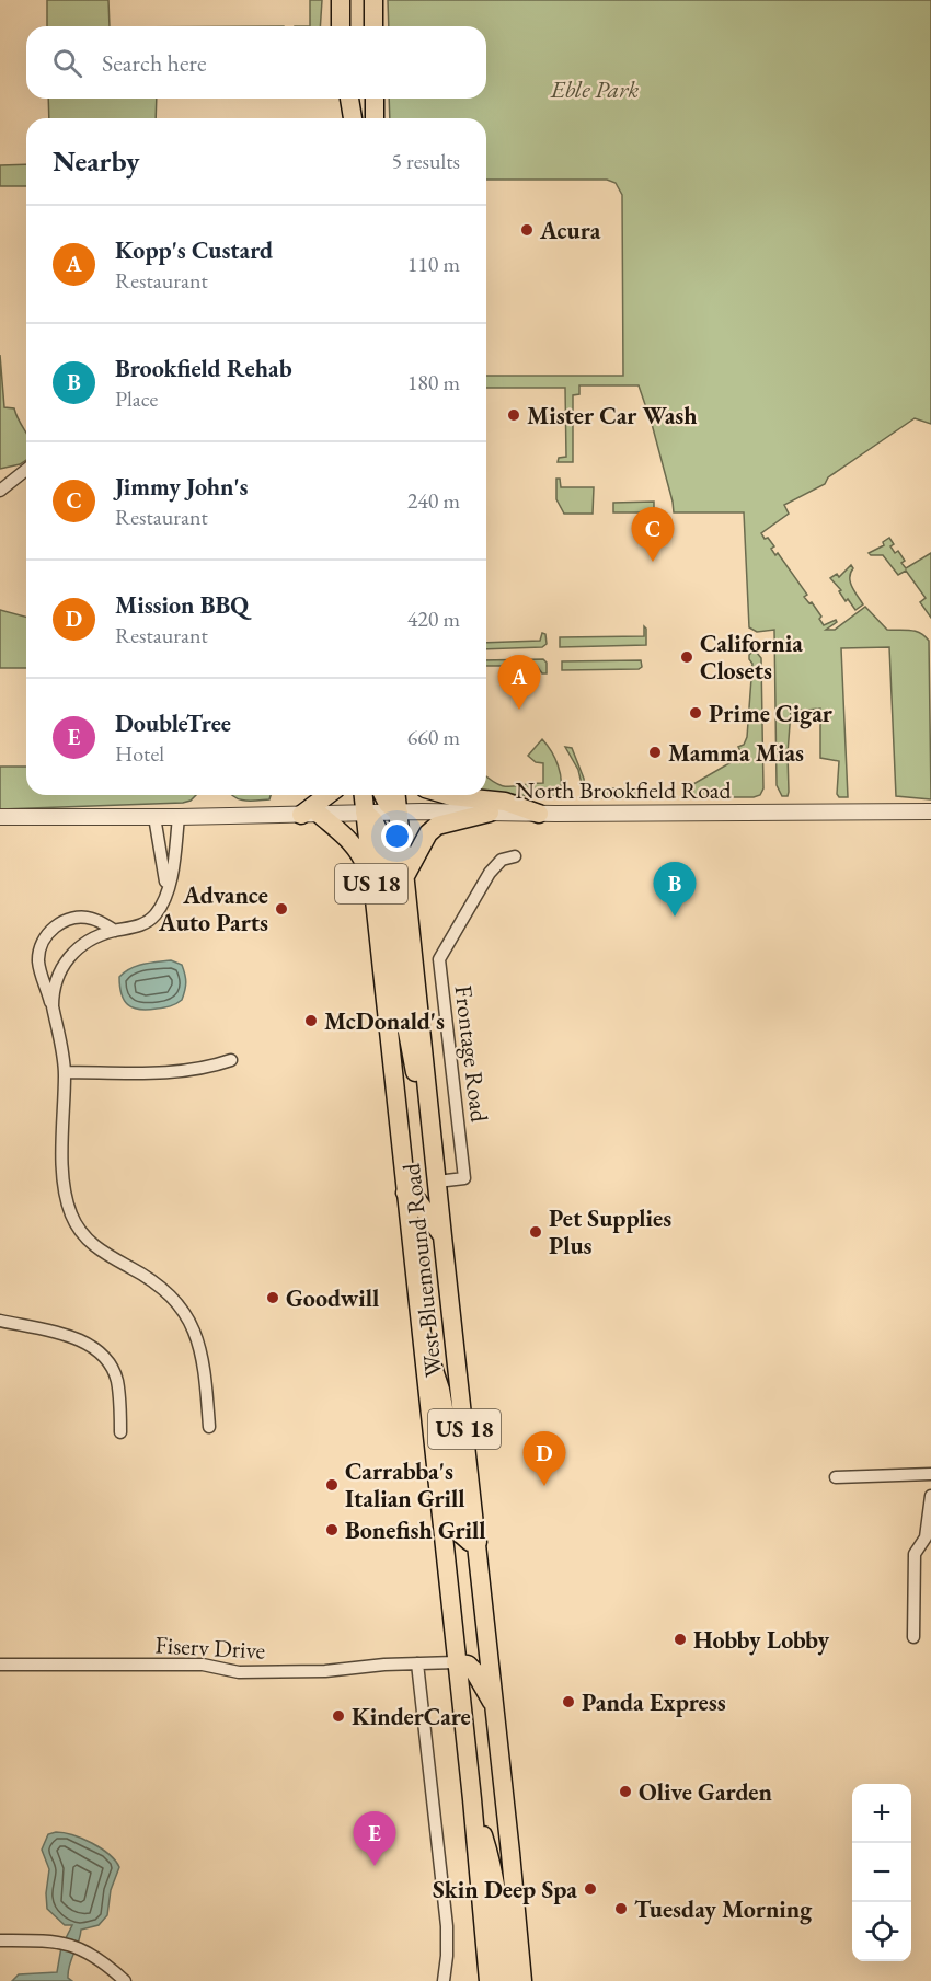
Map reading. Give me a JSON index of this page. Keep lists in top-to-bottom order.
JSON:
{
  "streets": {
    "main road": ["US 18", "West Bluemound Road"],
    "street": ["North Brookfield Road", "Frontage Road", "Fiserv Drive"]
  },
  "crossings": [
    ["North Brookfield Road", "West Bluemound Road"],
    ["Frontage Road", "West Bluemound Road"],
    ["West Bluemound Road", "Fiserv Drive"]
  ],
  "parks": ["Eble Park"],
  "places": [
    "Acura",
    "Mister Car Wash",
    "California Closets",
    "Prime Cigar",
    "Mamma Mias",
    "Advance Auto Parts",
    "McDonald's",
    "Pet Supplies Plus",
    "Goodwill",
    "Carrabba's Italian Grill",
    "Bonefish Grill",
    "Hobby Lobby",
    "Panda Express",
    "KinderCare",
    "Olive Garden",
    "Skin Deep Spa",
    "Tuesday Morning"
  ],
  "page": {
    "search": "Search here",
    "heading": ["Nearby", "5 results"],
    "list": [
      {
        "mark": "A",
        "name": "Kopp's Custard",
        "note": "Restaurant",
        "value": "110 m"
      },
      {
        "mark": "B",
        "name": "Brookfield Rehab",
        "note": "Place",
        "value": "180 m"
      },
      {
        "mark": "C",
        "name": "Jimmy John's",
        "note": "Restaurant",
        "value": "240 m"
      },
      {
        "mark": "D",
        "name": "Mission BBQ",
        "note": "Restaurant",
        "value": "420 m"
      },
      {
        "mark": "E",
        "name": "DoubleTree",
        "note": "Hotel",
        "value": "660 m"
      }
    ],
    "pins": [
      "C",
      "A",
      "B",
      "D",
      "E"
    ],
    "map_buttons": ["+", "−"]
  }
}
